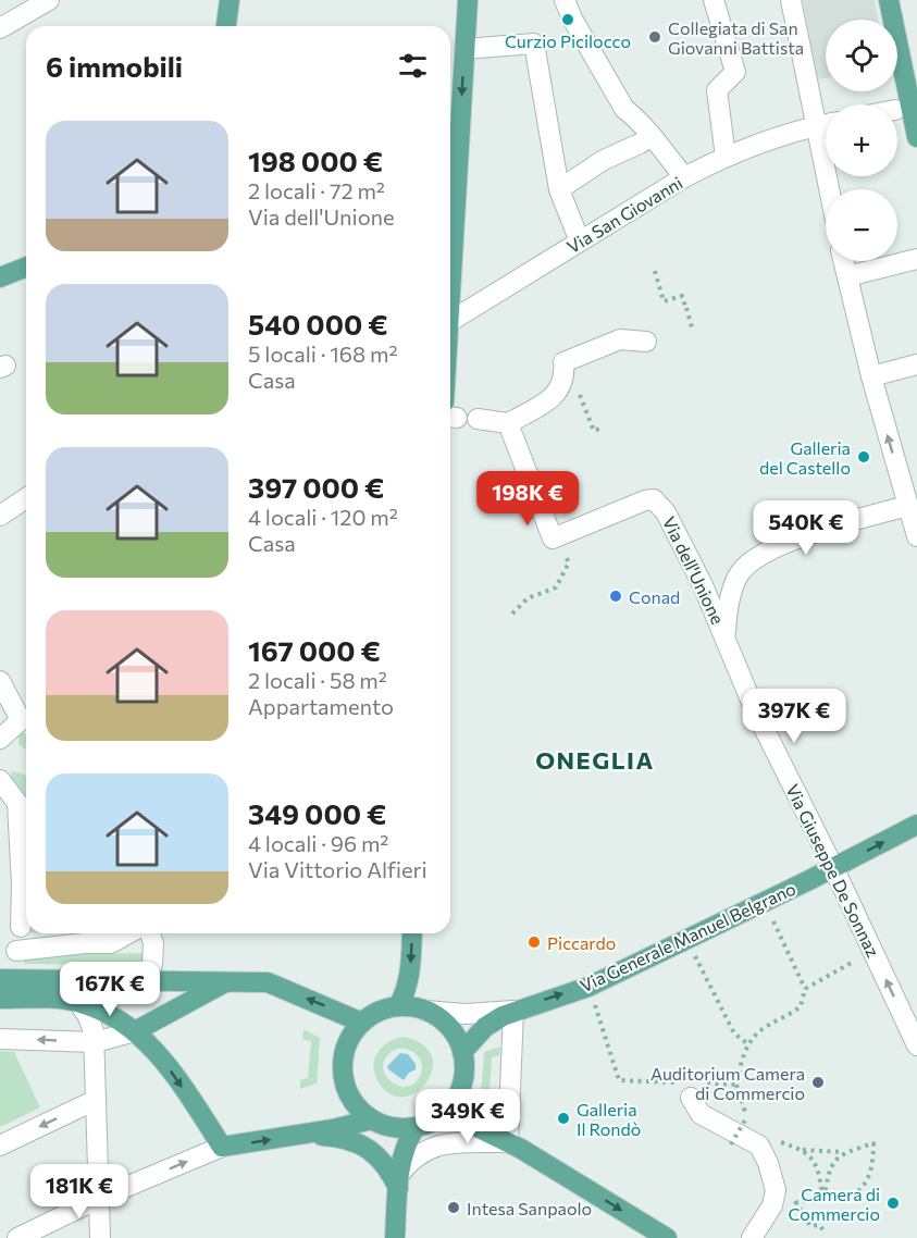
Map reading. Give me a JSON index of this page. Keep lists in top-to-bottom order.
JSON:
{
  "streets": {
    "main road": ["Via Generale Manuel Belgrano"],
    "street": ["Via San Giovanni", "Via dell'Unione", "Via Giuseppe De Sonnaz"]
  },
  "crossings": [
    ["Via dell'Unione", "Via Giuseppe De Sonnaz"],
    ["Via Giuseppe De Sonnaz", "Via Generale Manuel Belgrano"]
  ],
  "one_way": ["Via Generale Manuel Belgrano"],
  "districts": ["ONEGLIA"],
  "places": [
    "Curzio Picilocco",
    "Collegiata di San Giovanni Battista",
    "Galleria del Castello",
    "Conad",
    "Piccardo",
    "Auditorium Camera di Commercio",
    "Galleria Il Rondò",
    "Camera di Commercio",
    "Intesa Sanpaolo"
  ],
  "page": {
    "map_buttons": ["+", "−"],
    "heading": "6 immobili",
    "list": [
      {
        "name": "198 000 €",
        "note": "2 locali · 72 m² · Via dell'Unione"
      },
      {
        "name": "540 000 €",
        "note": "5 locali · 168 m² · Casa"
      },
      {
        "name": "397 000 €",
        "note": "4 locali · 120 m² · Casa"
      },
      {
        "name": "167 000 €",
        "note": "2 locali · 58 m² · Appartamento"
      },
      {
        "name": "349 000 €",
        "note": "4 locali · 96 m² · Via Vittorio Alfieri"
      }
    ],
    "price": [
      "198K €",
      "540K €",
      "397K €",
      "167K €",
      "349K €",
      "181K €"
    ]
  }
}
